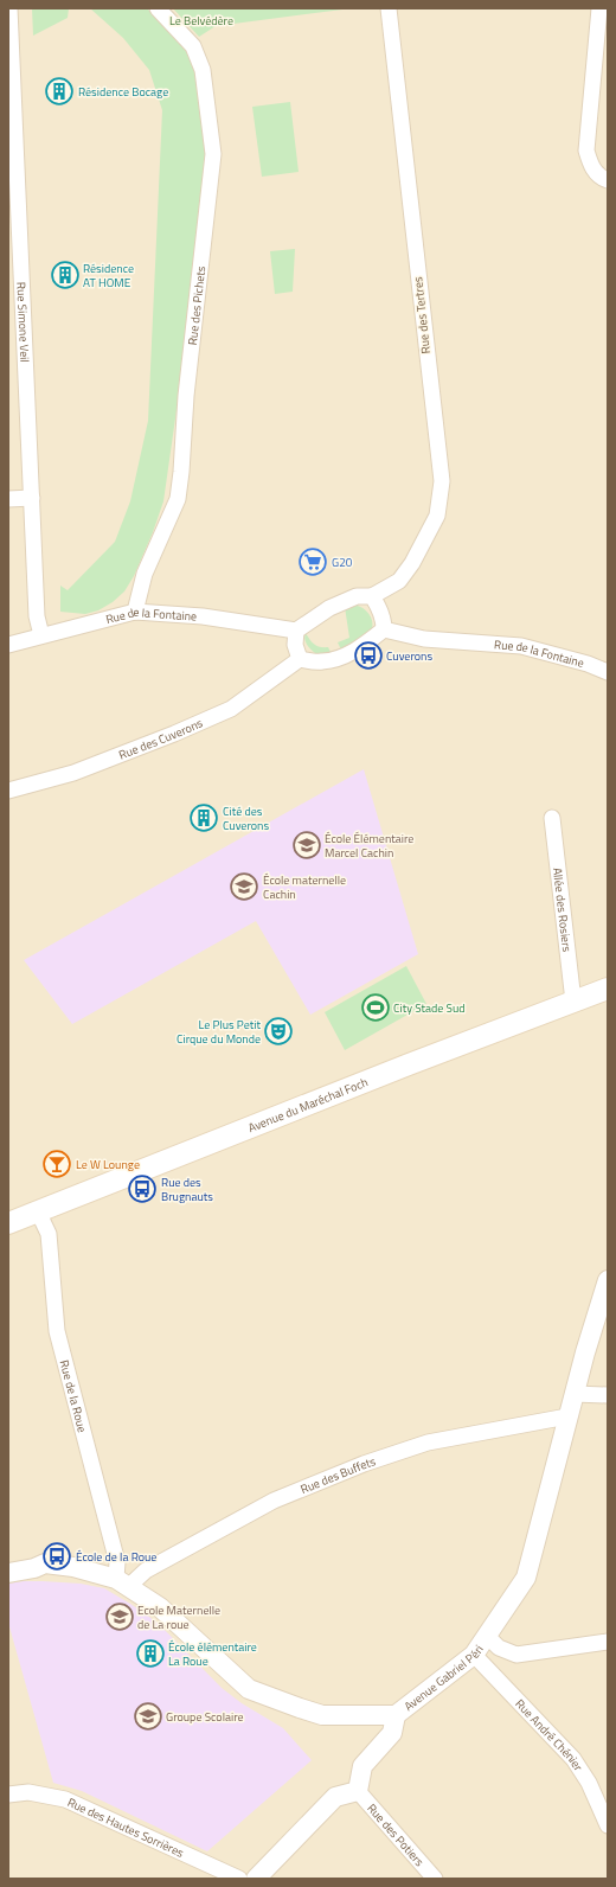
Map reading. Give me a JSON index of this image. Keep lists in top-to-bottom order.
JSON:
{
  "streets": {
    "main road": ["Avenue du Maréchal Foch"],
    "street": [
      "Rue des Pichets",
      "Rue des Tertres",
      "Rue Simone Veil",
      "Rue de la Fontaine",
      "Rue des Cuverons",
      "Allée des Rosiers",
      "Rue de la Roue",
      "Rue des Buffets",
      "Avenue Gabriel Péri",
      "Rue André Chénier",
      "Rue des Hautes Sorrières",
      "Rue des Potiers"
    ]
  },
  "crossings": [
    ["Rue des Pichets", "Rue de la Fontaine"],
    ["Rue Simone Veil", "Rue de la Fontaine"],
    ["Allée des Rosiers", "Avenue du Maréchal Foch"],
    ["Avenue du Maréchal Foch", "Rue de la Roue"],
    ["Rue de la Roue", "Rue des Buffets"],
    ["Rue de la Roue", "Avenue Gabriel Péri"],
    ["Rue des Buffets", "Avenue Gabriel Péri"],
    ["Avenue Gabriel Péri", "Rue André Chénier"]
  ],
  "parks": ["Le Belvédère"],
  "places": {
    "building": [
      "Résidence Bocage",
      "Résidence AT HOME",
      "Cité des Cuverons",
      "École élémentaire La Roue"
    ],
    "supermarket": ["G20"],
    "bus stop": ["Cuverons", "Rue des Brugnauts", "École de la Roue"],
    "school or university": [
      "École Élémentaire Marcel Cachin",
      "École maternelle Cachin",
      "Ecole Maternelle de La roue",
      "Groupe Scolaire"
    ],
    "sports": ["City Stade Sud"],
    "theatre": ["Le Plus Petit Cirque du Monde"],
    "bar": ["Le W Lounge"]
  }
}
